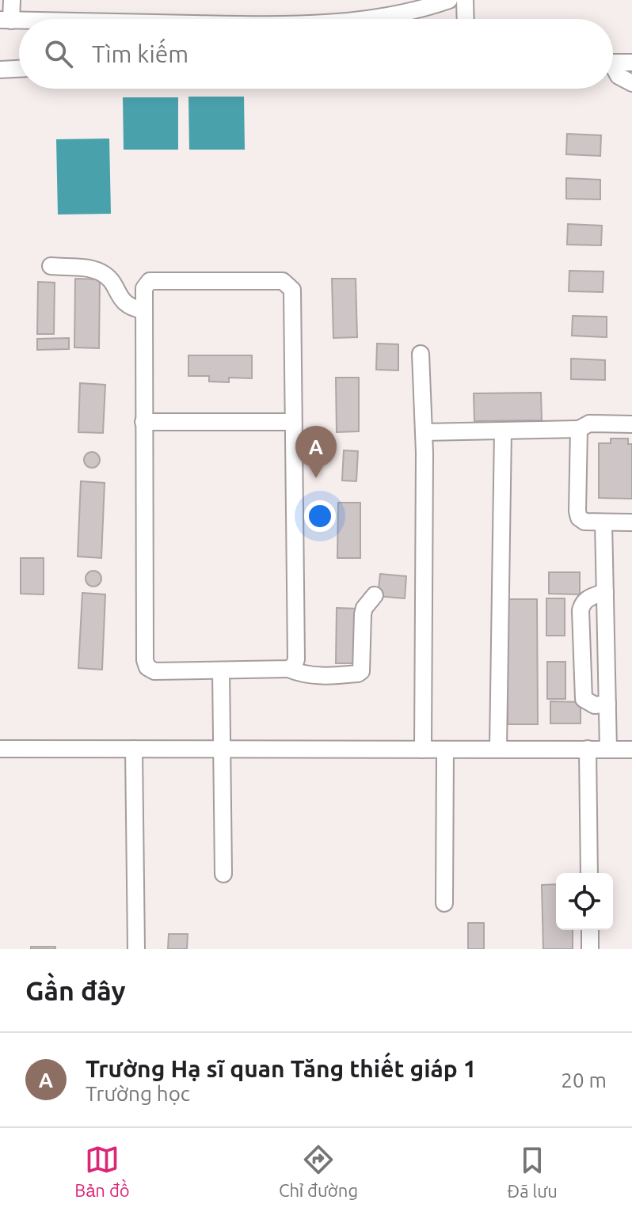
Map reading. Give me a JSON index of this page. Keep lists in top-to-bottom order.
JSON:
{
  "page": {
    "search": "Tìm kiếm",
    "pins": "A",
    "heading": "Gần đây",
    "list": [
      {
        "mark": "A",
        "name": "Trường Hạ sĩ quan Tăng thiết giáp 1",
        "note": "Trường học",
        "value": "20 m"
      }
    ],
    "nav": ["Bản đồ", "Chỉ đường", "Đã lưu"]
  }
}
